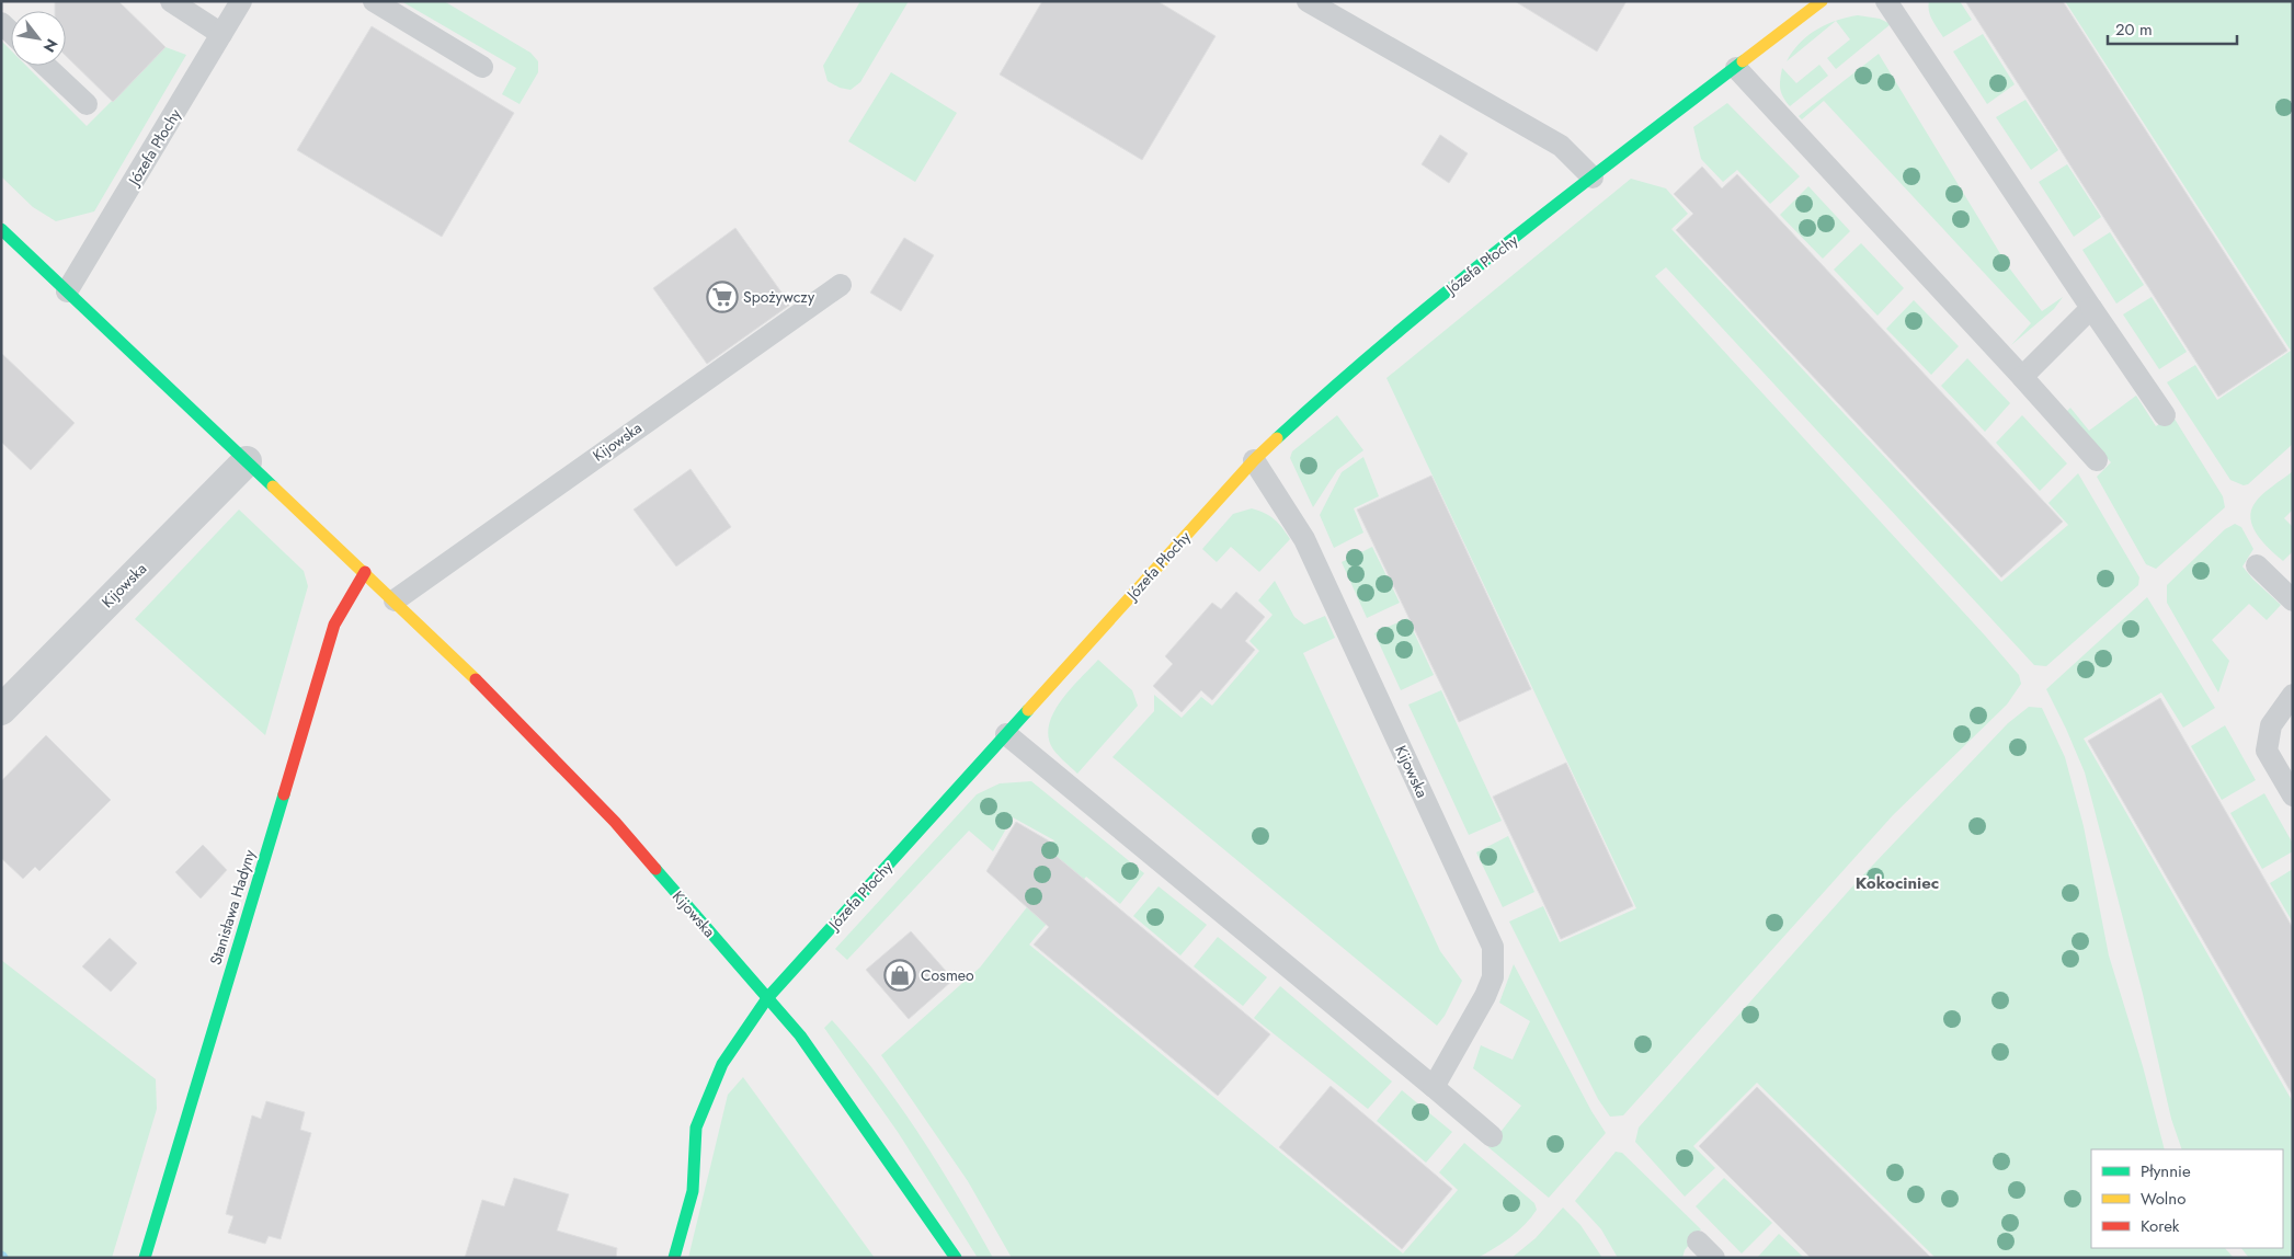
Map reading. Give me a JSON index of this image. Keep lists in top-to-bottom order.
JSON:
{
  "streets": {
    "street": ["Józefa Płochy", "Kijowska", "Stanisława Hadyny"]
  },
  "crossings": [
    ["Józefa Płochy", "Kijowska"],
    ["Kijowska", "Stanisława Hadyny"]
  ],
  "districts": ["Kokociniec"],
  "places": {
    "supermarket": ["Spożywczy"],
    "shop": ["Cosmeo"]
  },
  "legend": ["Płynnie", "Wolno", "Korek"],
  "scale_bar": "20 m",
  "north": "bottom right"
}
